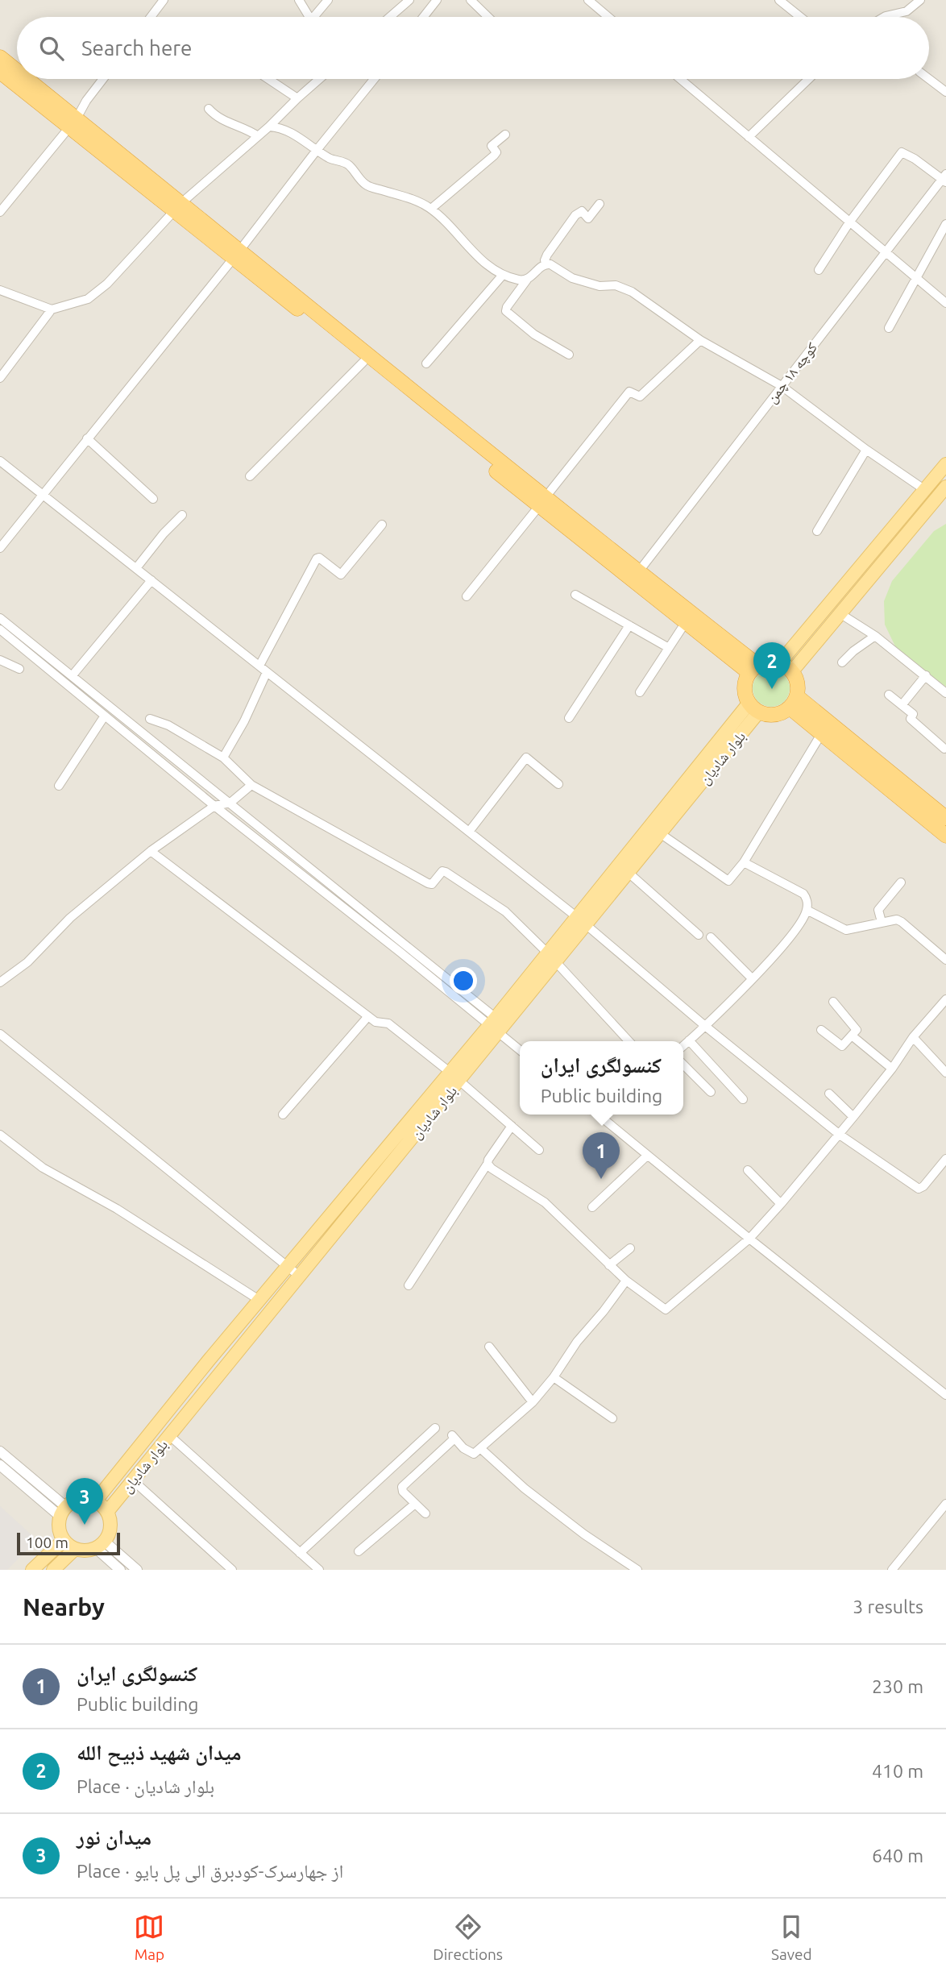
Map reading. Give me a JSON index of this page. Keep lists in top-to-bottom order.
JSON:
{
  "streets": {
    "main road": ["بلوار شادیان"],
    "street": ["كوچه ١٨ چمن"]
  },
  "scale_bar": "100 m",
  "page": {
    "search": "Search here",
    "pins": ["2", "1", "3"],
    "popup": ["کنسولگری ایران", "Public building"],
    "scale": "100 m",
    "heading": ["Nearby", "3 results"],
    "list": [
      {
        "mark": "1",
        "name": "کنسولگری ایران",
        "note": "Public building",
        "value": "230 m"
      },
      {
        "mark": "2",
        "name": "میدان شهید ذبیح الله",
        "note": "Place · بلوار شادیان",
        "value": "410 m"
      },
      {
        "mark": "3",
        "name": "میدان نور",
        "note": "Place · از جهارسرک-کودبرق الی پل بایو",
        "value": "640 m"
      }
    ],
    "nav": ["Map", "Directions", "Saved"]
  }
}
